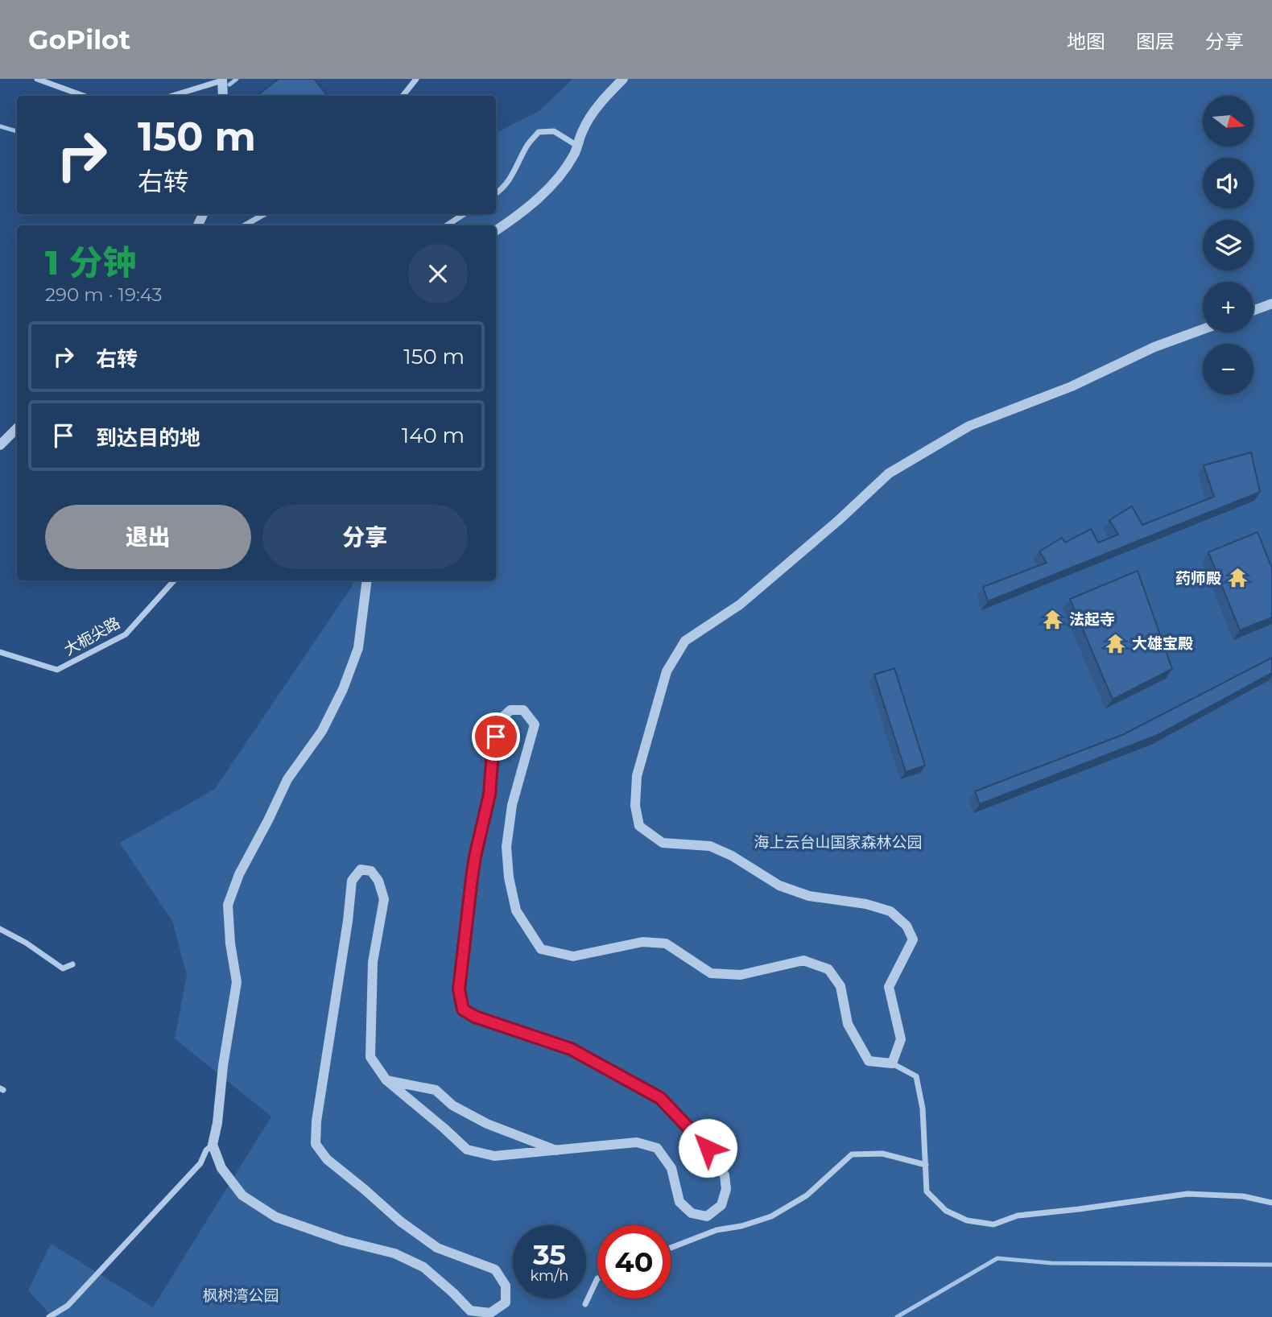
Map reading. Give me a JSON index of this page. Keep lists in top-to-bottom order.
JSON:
{
  "streets": {
    "street": ["大枙尖路"]
  },
  "parks": ["海上云台山国家森林公园", "枫树湾公园"],
  "places": {
    "temple": ["药师殿", "法起寺", "大雄宝殿"]
  },
  "north": "right",
  "page": {
    "header": "GoPilot",
    "nav": ["地图", "图层", "分享"],
    "map_buttons": ["+", "−"],
    "turn": ["150 m", "右转"],
    "heading": ["1 分钟", "290 m · 19:43"],
    "list": [
      {
        "name": "右转",
        "value": "150 m"
      },
      {
        "name": "到达目的地",
        "value": "140 m"
      }
    ],
    "buttons": ["退出", "分享"],
    "speed": "35 km/h",
    "limit": "40"
  }
}
